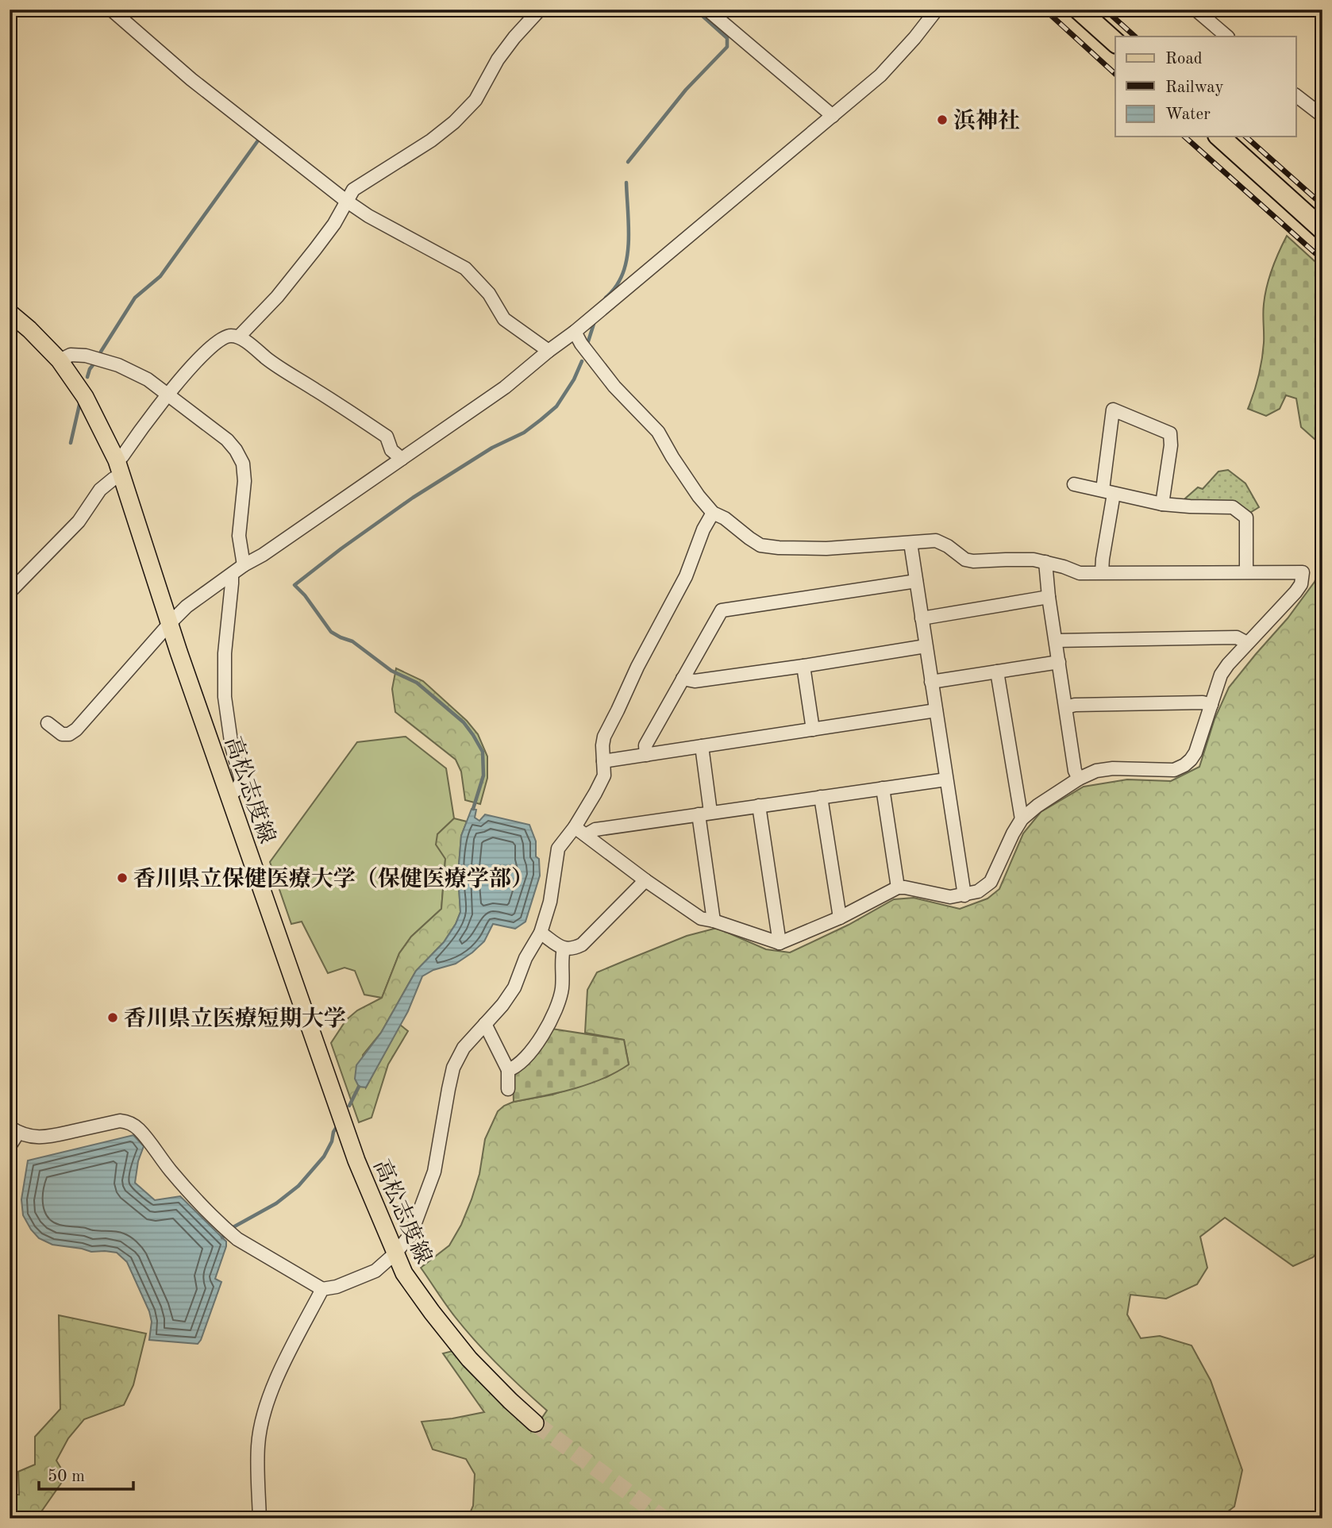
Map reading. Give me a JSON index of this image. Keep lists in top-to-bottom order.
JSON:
{
  "streets": {
    "main road": ["高松志度線"]
  },
  "places": ["浜神社", "香川県立保健医療大学（保健医療学部）", "香川県立医療短期大学"],
  "legend": ["Road", "Railway", "Water"],
  "scale_bar": "50 m"
}
